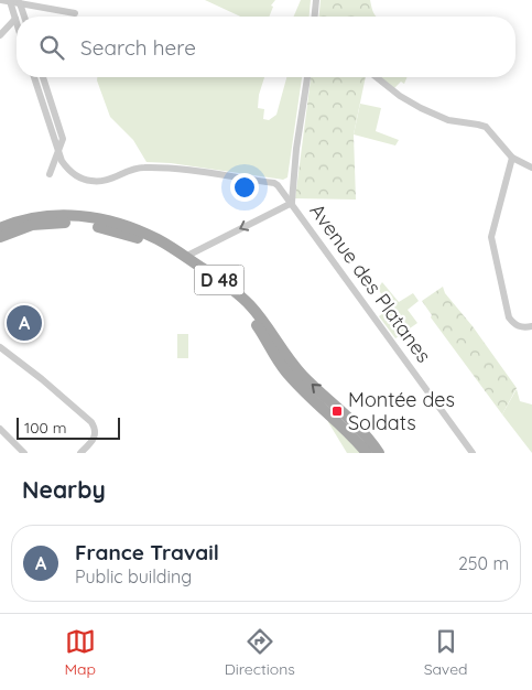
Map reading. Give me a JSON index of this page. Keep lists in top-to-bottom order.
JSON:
{
  "streets": {
    "main road": ["D 48"],
    "street": ["Avenue des Platanes"]
  },
  "crossings": [
    ["D 48", "Avenue des Platanes"]
  ],
  "places": {
    "transit": ["Montée des Soldats"]
  },
  "scale_bar": "100 m",
  "page": {
    "search": "Search here",
    "pins": "A",
    "scale": "100 m",
    "heading": "Nearby",
    "list": [
      {
        "mark": "A",
        "name": "France Travail",
        "note": "Public building",
        "value": "250 m"
      }
    ],
    "nav": ["Map", "Directions", "Saved"]
  }
}
